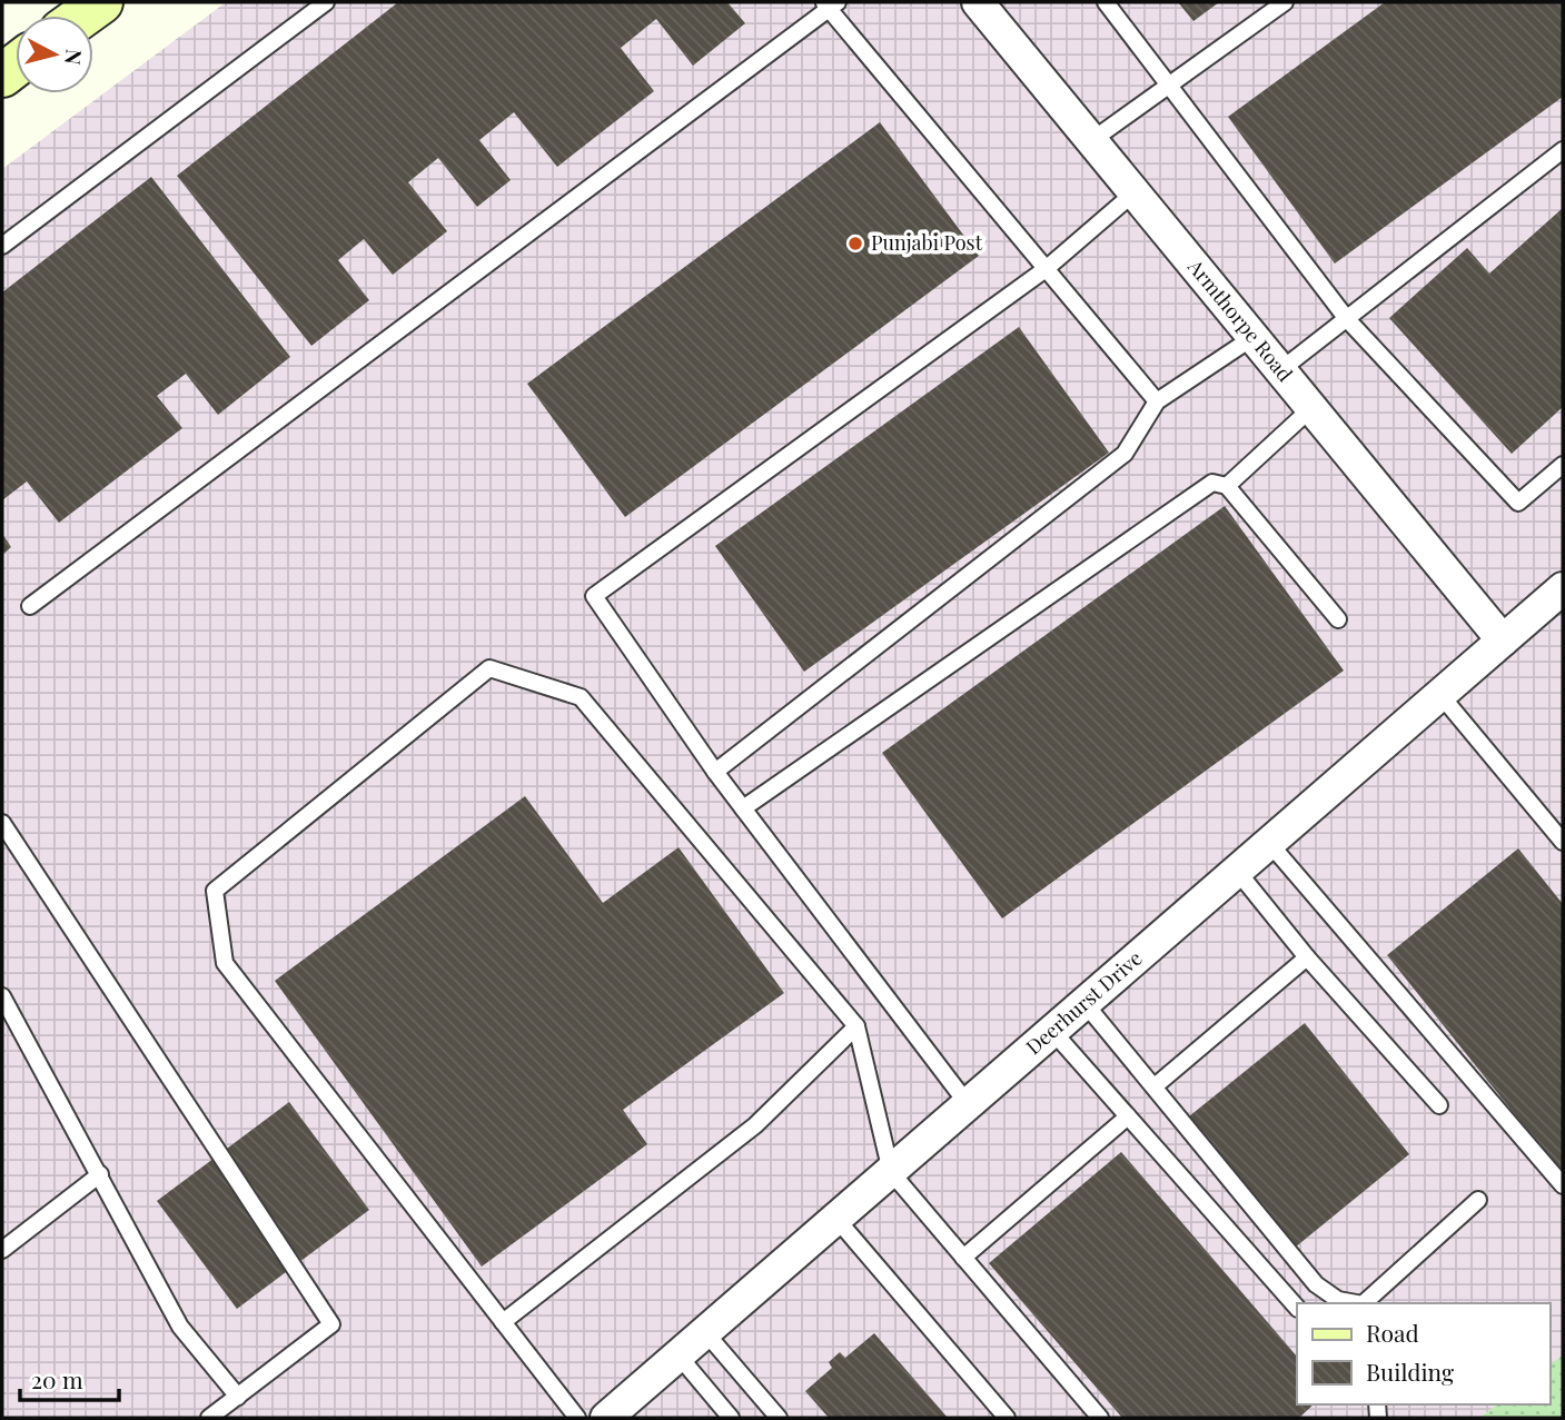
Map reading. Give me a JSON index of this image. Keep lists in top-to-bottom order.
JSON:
{
  "streets": {
    "street": ["Armthorpe Road", "Deerhurst Drive"]
  },
  "crossings": [
    ["Armthorpe Road", "Deerhurst Drive"]
  ],
  "places": ["Punjabi Post"],
  "legend": ["Road", "Building"],
  "scale_bar": "20 m",
  "north": "right"
}
